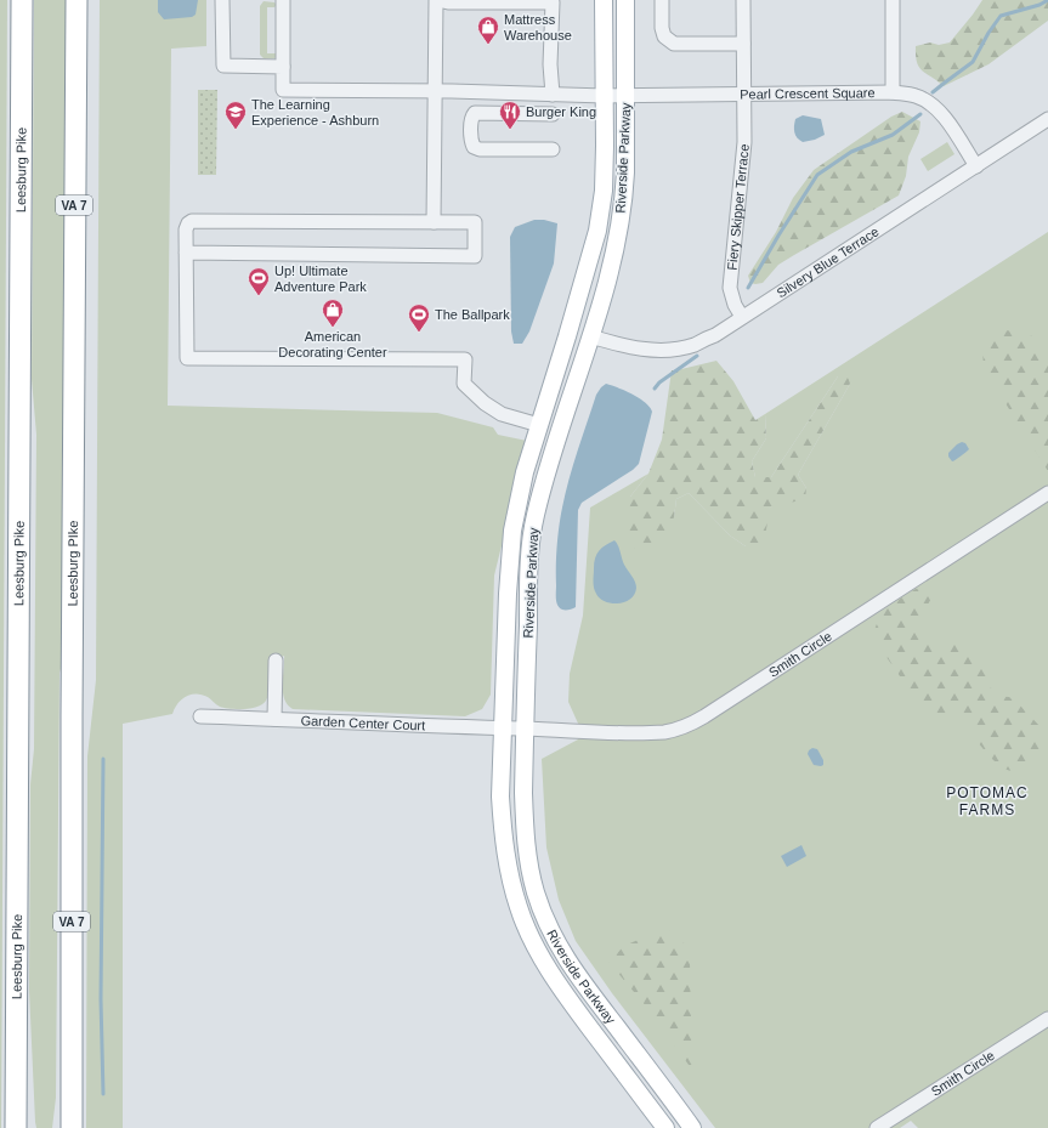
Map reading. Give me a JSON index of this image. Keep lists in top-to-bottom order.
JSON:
{
  "streets": {
    "highway": ["Leesburg Pike", "VA 7", "Leesburg PIke"],
    "main road": ["Riverside Parkway"],
    "street": [
      "Pearl Crescent Square",
      "Fiery Skipper Terrace",
      "Silvery Blue Terrace",
      "Smith Circle",
      "Garden Center Court"
    ]
  },
  "crossings": [
    ["Pearl Crescent Square", "Riverside Parkway"],
    ["Pearl Crescent Square", "Fiery Skipper Terrace"],
    ["Pearl Crescent Square", "Silvery Blue Terrace"],
    ["Riverside Parkway", "Silvery Blue Terrace"],
    ["Riverside Parkway", "Smith Circle"],
    ["Riverside Parkway", "Garden Center Court"],
    ["Fiery Skipper Terrace", "Silvery Blue Terrace"],
    ["Smith Circle", "Garden Center Court"]
  ],
  "districts": ["POTOMAC FARMS"],
  "places": {
    "shop": ["Mattress Warehouse", "American Decorating Center"],
    "school or university": ["The Learning Experience - Ashburn"],
    "restaurant": ["Burger King"],
    "sports": ["Up! Ultimate Adventure Park", "The Ballpark"]
  }
}
